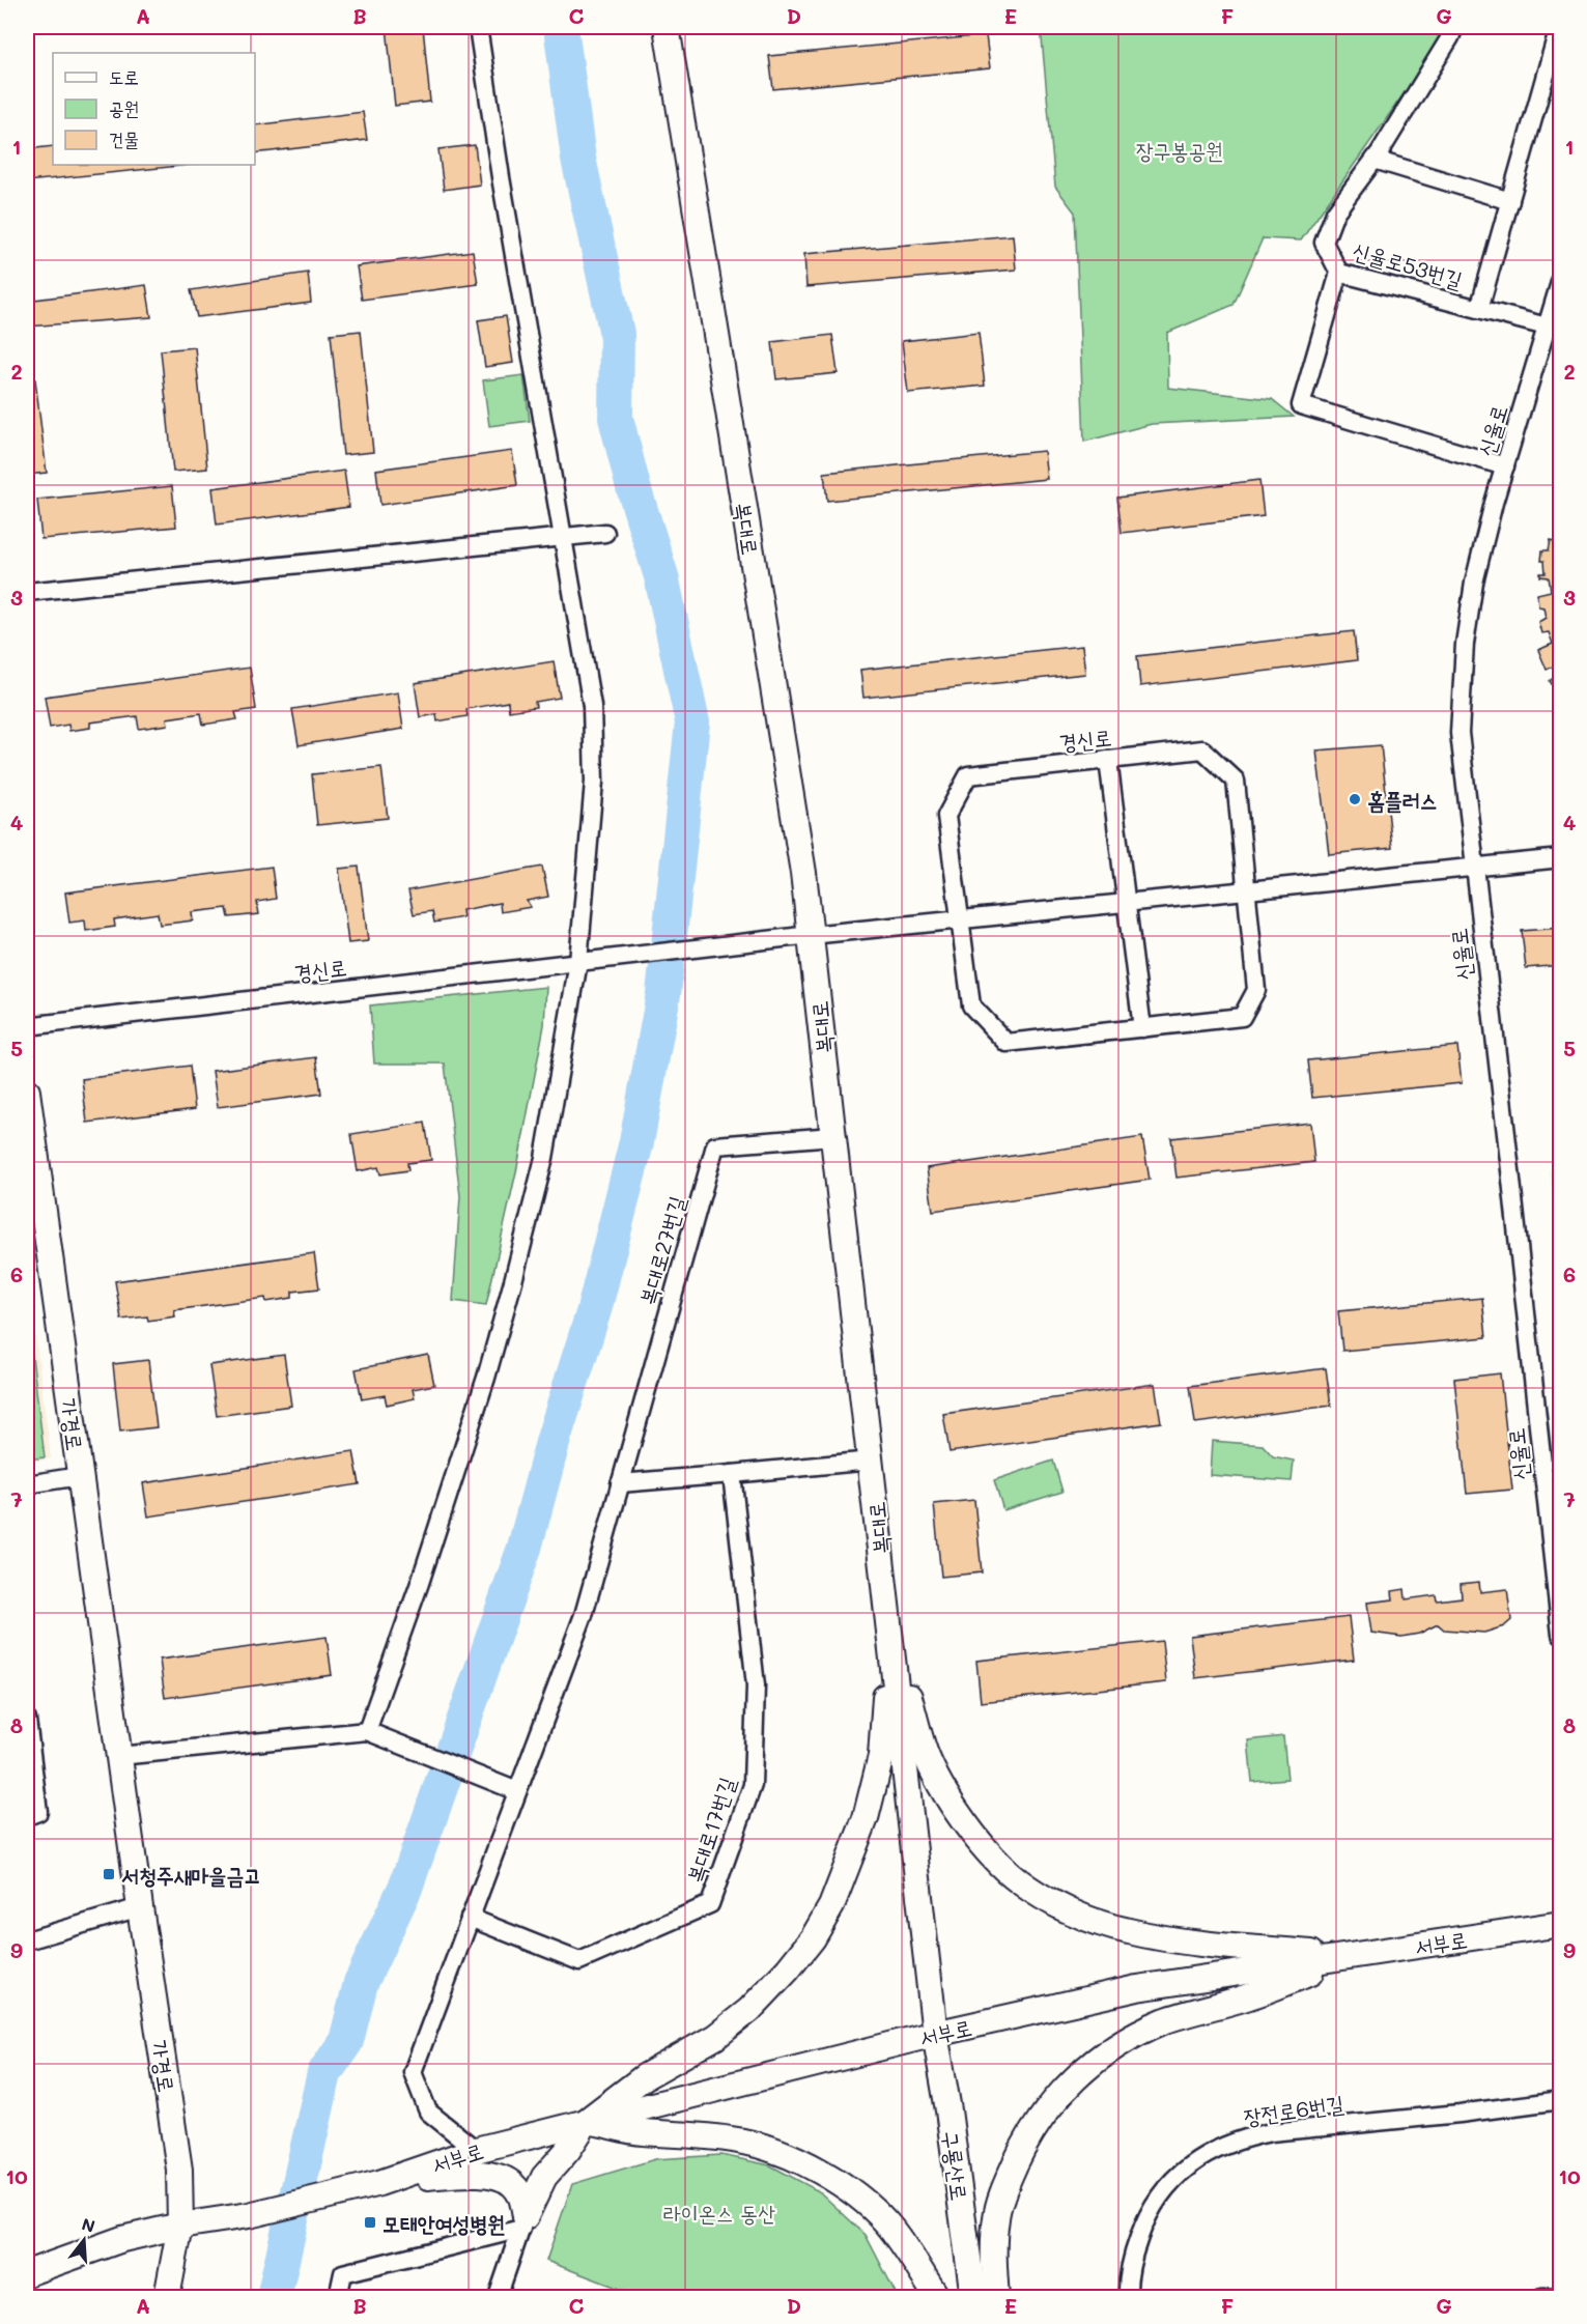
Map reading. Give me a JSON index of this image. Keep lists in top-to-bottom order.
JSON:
{
  "streets": {
    "main road": [
      "복대로",
      "가경로",
      "서부로",
      "구룡산로"
    ],
    "street": [
      "신율로53번길",
      "신율로",
      "경신로",
      "복대로27번길",
      "복대로17번길",
      "장전로6번길"
    ]
  },
  "crossings": [
    ["신율로53번길", "신율로"],
    ["복대로", "경신로"],
    ["복대로", "복대로27번길"],
    ["복대로", "서부로"],
    ["복대로", "구룡산로"],
    ["가경로", "서부로"],
    ["서부로", "구룡산로"]
  ],
  "parks": ["장구봉공원", "라이온스 동산"],
  "places": {
    "other": ["홈플러스"],
    "transit": ["서청주새마을금고", "모태안여성병원"]
  },
  "legend": ["도로", "공원", "건물"],
  "north": "top",
  "grid": {
    "columns": [
      "A",
      "B",
      "C",
      "D",
      "E",
      "F",
      "G"
    ],
    "rows": [
      "1",
      "2",
      "3",
      "4",
      "5",
      "6",
      "7",
      "8",
      "9",
      "10"
    ]
  }
}
